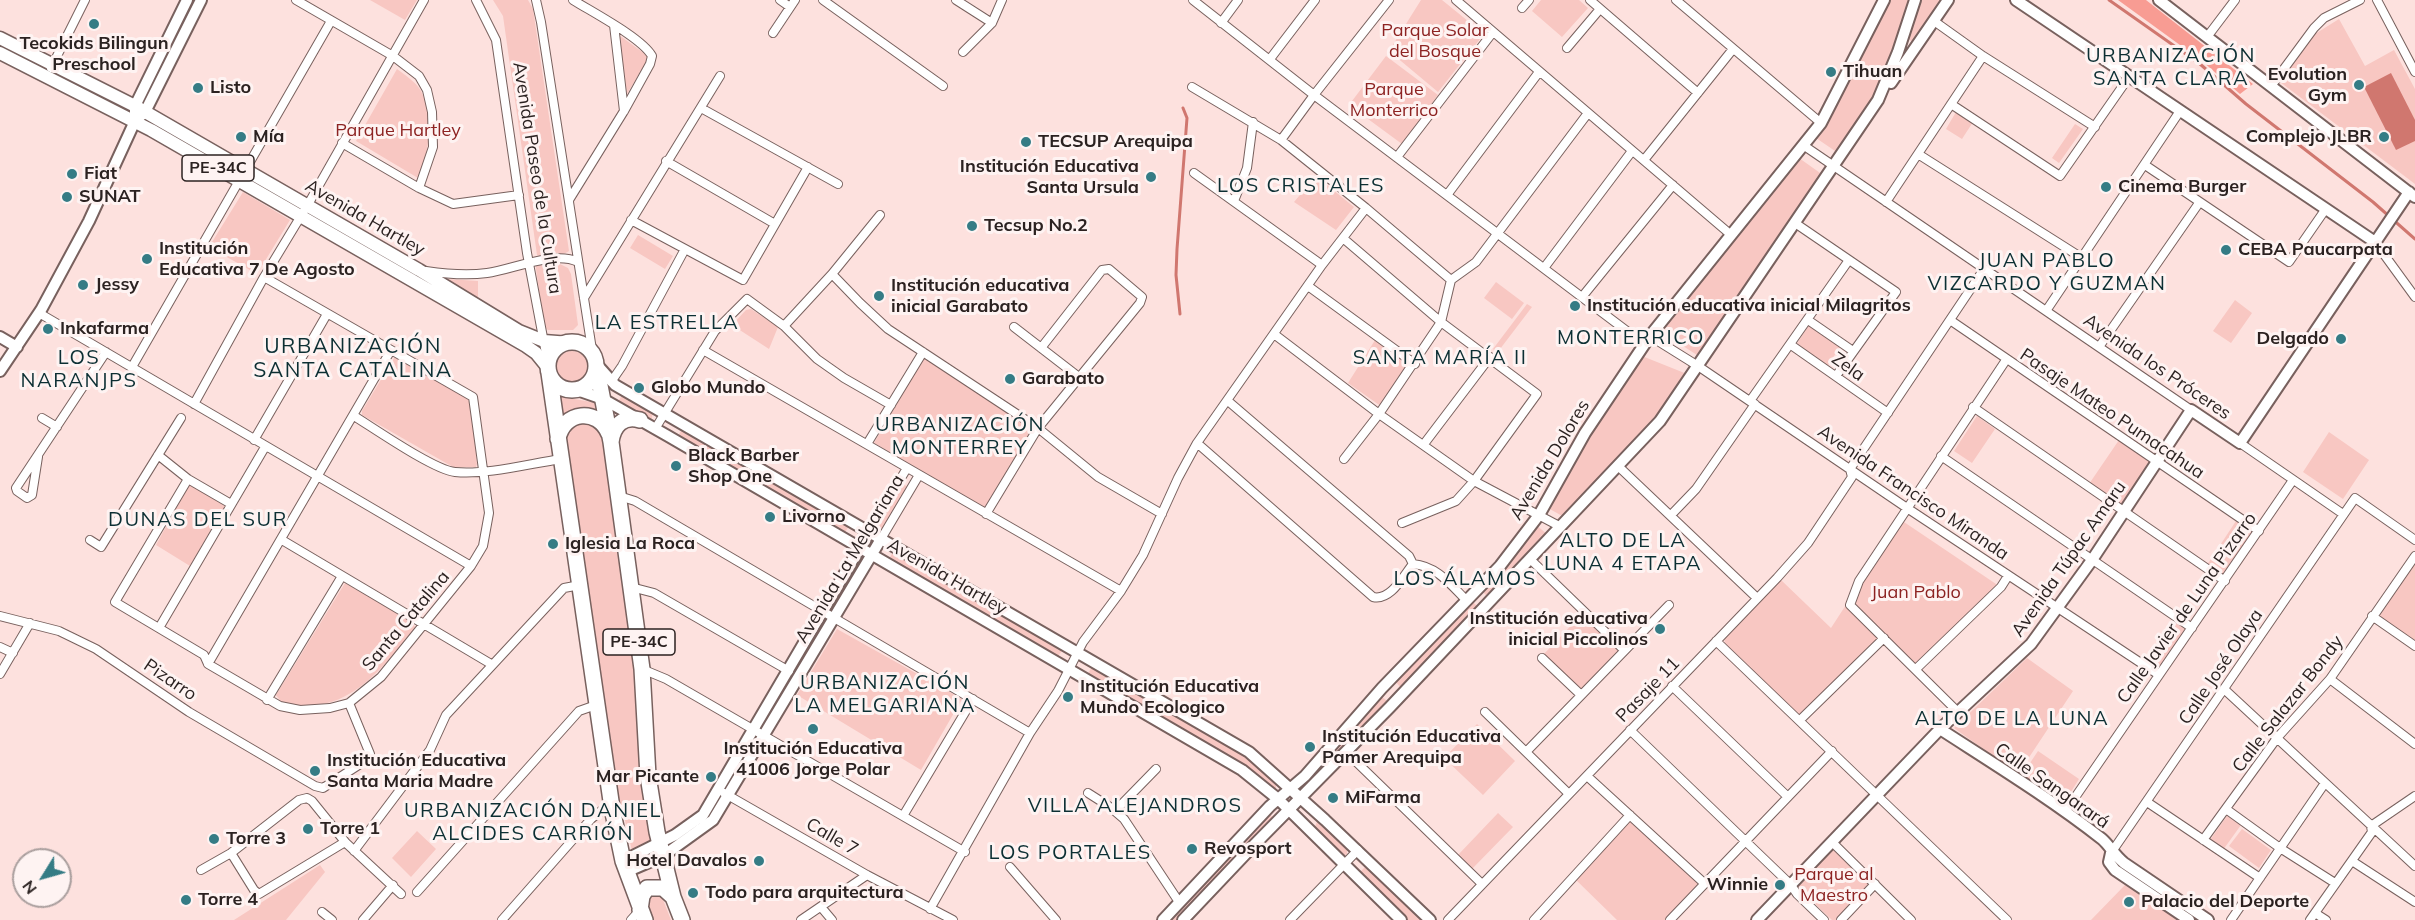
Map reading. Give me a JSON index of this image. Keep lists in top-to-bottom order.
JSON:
{
  "streets": {
    "highway": ["PE-34C", "Avenida Paseo de la Cultura"],
    "main road": [
      "Avenida Hartley",
      "Avenida los Próceres",
      "Avenida Dolores",
      "Avenida La Melgariana",
      "Avenida Túpac Amaru",
      "Calle Sangarará"
    ],
    "street": [
      "Zela",
      "Pasaje Mateo Pumacahua",
      "Avenida Francisco Miranda",
      "Calle Javier de Luna Pizarro",
      "Santa Catalina",
      "Calle José Olaya",
      "Pizarro",
      "Pasaje 11",
      "Calle Salazar Bondy",
      "Calle 7"
    ]
  },
  "crossings": [
    ["PE-34C", "Avenida Paseo de la Cultura"],
    ["PE-34C", "Avenida Hartley"],
    ["PE-34C", "Avenida La Melgariana"],
    ["Avenida Paseo de la Cultura", "Avenida Hartley"],
    ["Avenida Paseo de la Cultura", "Avenida La Melgariana"],
    ["Avenida Hartley", "Avenida Dolores"],
    ["Avenida Hartley", "Avenida La Melgariana"],
    ["Zela", "Pasaje 11"],
    ["Avenida los Próceres", "Avenida Dolores"],
    ["Avenida los Próceres", "Avenida Túpac Amaru"],
    ["Avenida los Próceres", "Calle Javier de Luna Pizarro"],
    ["Avenida los Próceres", "Calle José Olaya"],
    ["Avenida los Próceres", "Pasaje 11"],
    ["Pasaje Mateo Pumacahua", "Avenida Túpac Amaru"],
    ["Pasaje Mateo Pumacahua", "Calle Javier de Luna Pizarro"],
    ["Pasaje Mateo Pumacahua", "Pasaje 11"],
    ["Avenida Dolores", "Avenida Francisco Miranda"],
    ["Avenida Francisco Miranda", "Avenida Túpac Amaru"],
    ["Avenida Francisco Miranda", "Calle Javier de Luna Pizarro"],
    ["Avenida Francisco Miranda", "Pasaje 11"],
    ["Avenida La Melgariana", "Calle 7"],
    ["Avenida Túpac Amaru", "Calle Sangarará"],
    ["Calle Javier de Luna Pizarro", "Calle Sangarará"],
    ["Santa Catalina", "Pizarro"],
    ["Calle José Olaya", "Calle Sangarará"]
  ],
  "districts": [
    "URBANIZACIÓN SANTA CLARA",
    "LOS CRISTALES",
    "JUAN PABLO VIZCARDO Y GUZMAN",
    "LA ESTRELLA",
    "MONTERRICO",
    "URBANIZACIÓN SANTA CATALINA",
    "LOS NARANJPS",
    "SANTA MARÍA II",
    "URBANIZACIÓN MONTERREY",
    "DUNAS DEL SUR",
    "ALTO DE LA LUNA 4 ETAPA",
    "LOS ÁLAMOS",
    "URBANIZACIÓN LA MELGARIANA",
    "ALTO DE LA LUNA",
    "VILLA ALEJANDROS",
    "URBANIZACIÓN DANIEL ALCIDES CARRIÓN",
    "LOS PORTALES"
  ],
  "parks": [
    "Parque Solar del Bosque",
    "Parque Monterrico",
    "Parque Hartley",
    "Juan Pablo",
    "Parque al Maestro"
  ],
  "places": [
    "Tecokids Bilingun Preschool",
    "Tihuan",
    "Evolution Gym",
    "Listo",
    "Mía",
    "Complejo JLBR",
    "TECSUP Arequipa",
    "Fiat",
    "Institución Educativa Santa Ursula",
    "Cinema Burger",
    "SUNAT",
    "Tecsup No.2",
    "CEBA Paucarpata",
    "Institución Educativa 7 De Agosto",
    "Jessy",
    "Institución educativa inicial Garabato",
    "Institución educativa inicial Milagritos",
    "Inkafarma",
    "Delgado",
    "Garabato",
    "Globo Mundo",
    "Black Barber Shop One",
    "Livorno",
    "Iglesia La Roca",
    "Institución educativa inicial Piccolinos",
    "Institución Educativa Mundo Ecologico",
    "Institución Educativa 41006 Jorge Polar",
    "Institución Educativa Pamer Arequipa",
    "Institución Educativa Santa Maria Madre",
    "Mar Picante",
    "MiFarma",
    "Torre 1",
    "Torre 3",
    "Revosport",
    "Hotel Davalos",
    "Winnie",
    "Todo para arquitectura",
    "Torre 4",
    "Palacio del Deporte"
  ],
  "north": "bottom left"
}
